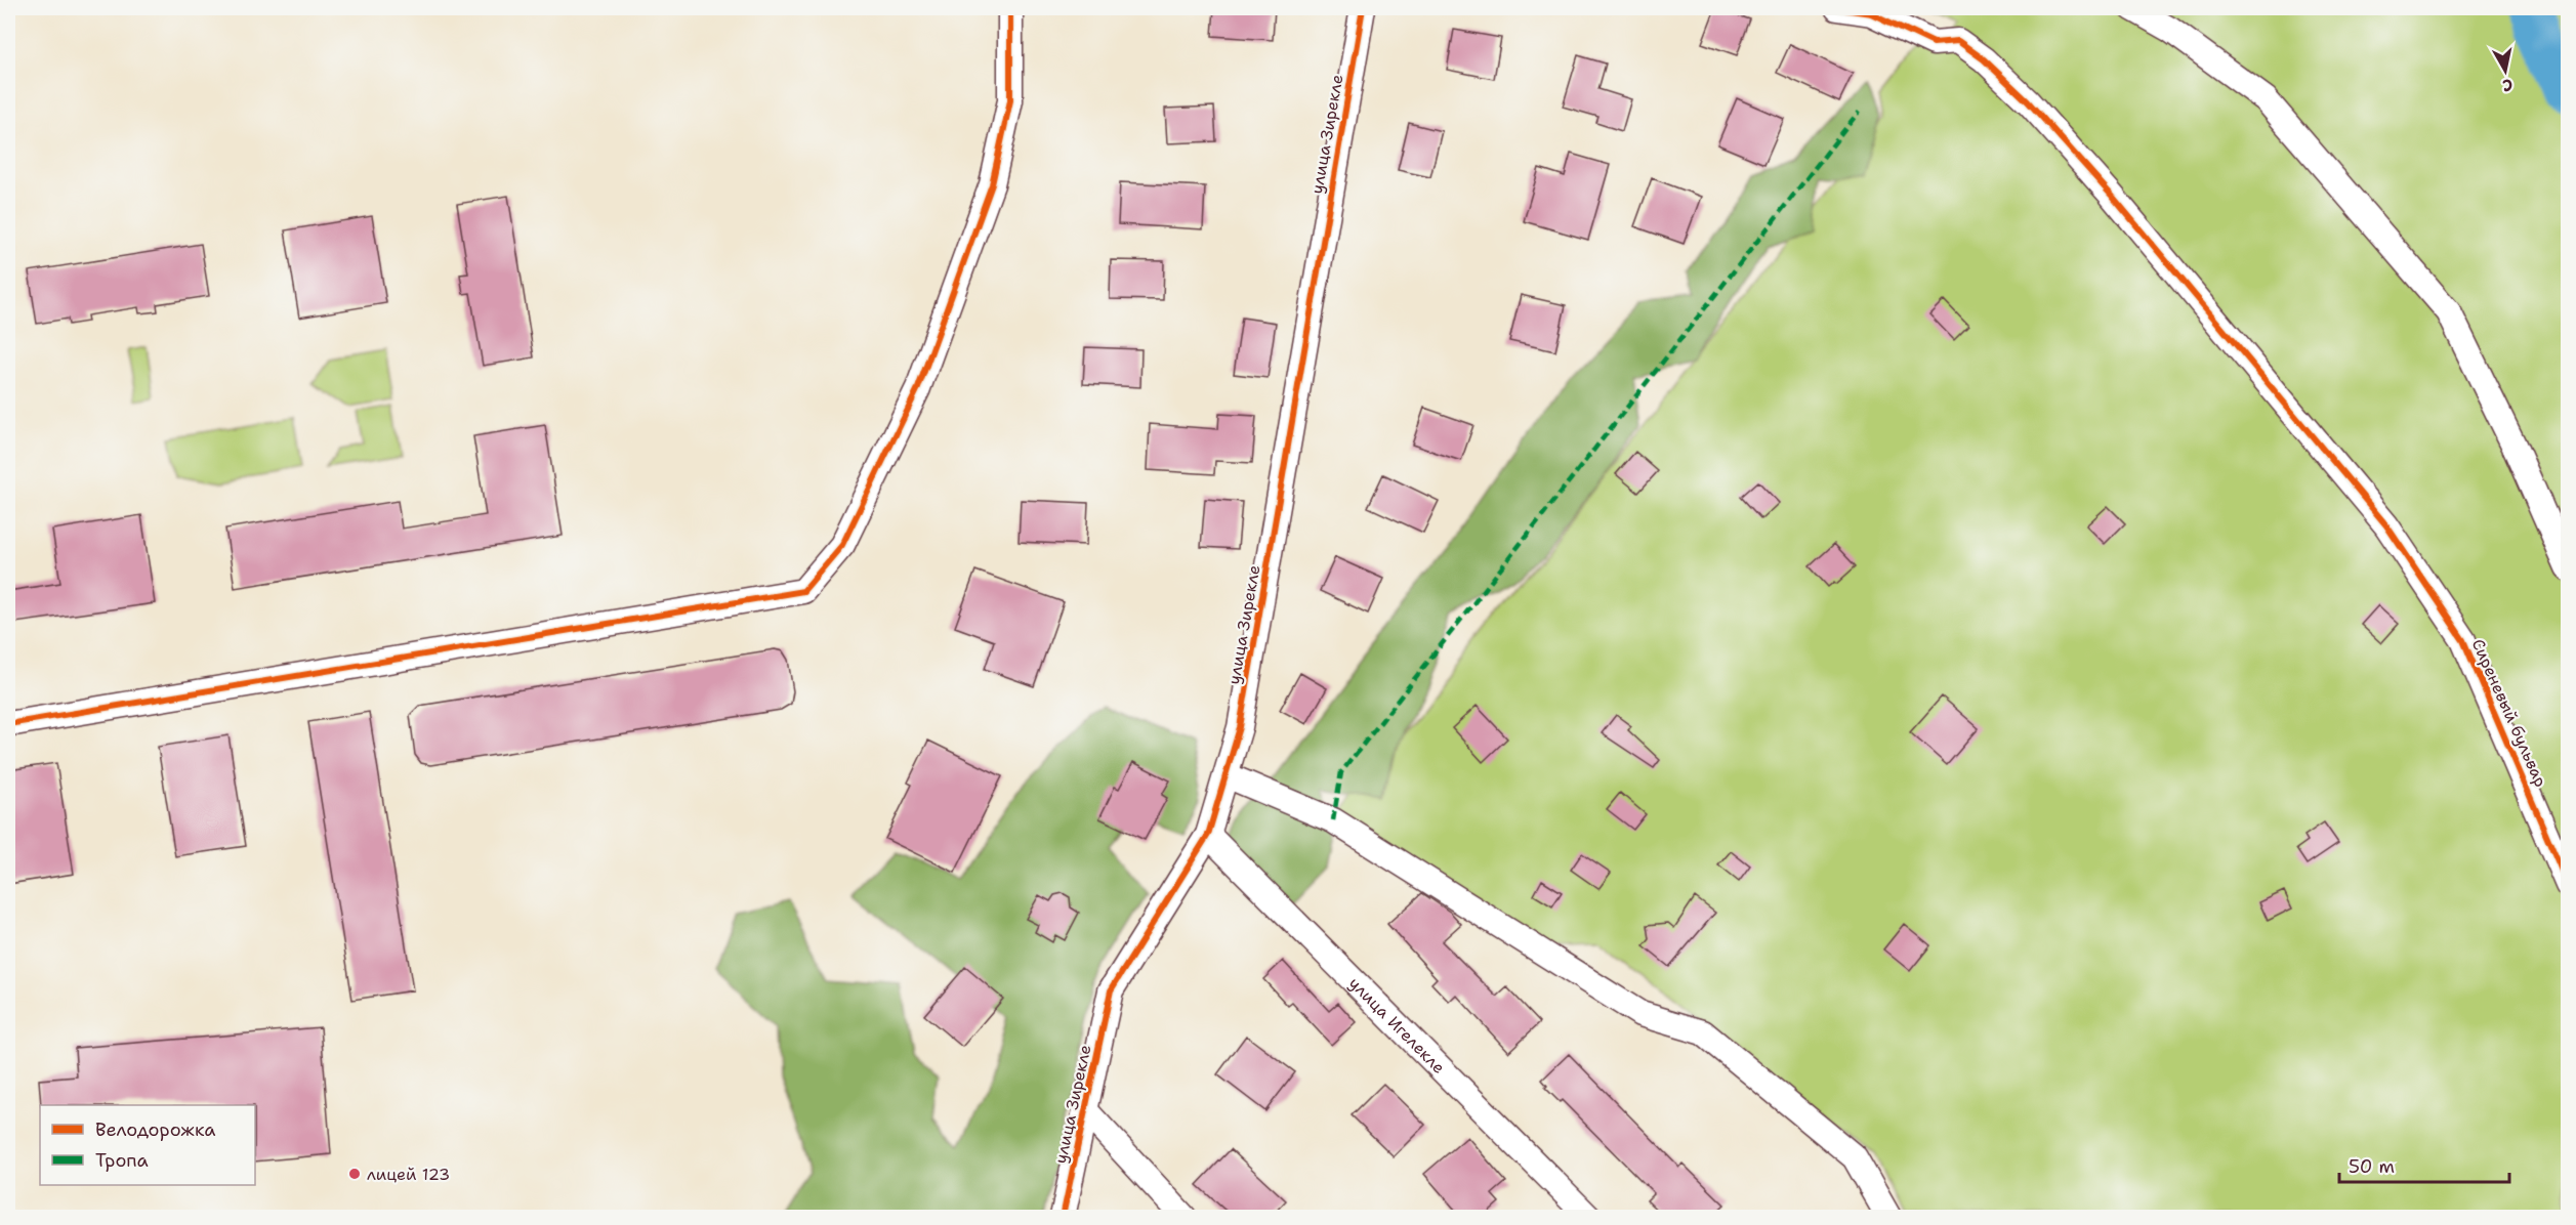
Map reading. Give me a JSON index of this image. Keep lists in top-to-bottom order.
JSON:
{
  "streets": {
    "street": ["улица Зирекле", "Сиреневый бульвар", "улица Игелекле"]
  },
  "crossings": [
    ["улица Зирекле", "улица Игелекле"]
  ],
  "places": ["лицей 123"],
  "legend": ["Велодорожка", "Тропа"],
  "scale_bar": "50 m",
  "north": "bottom"
}
